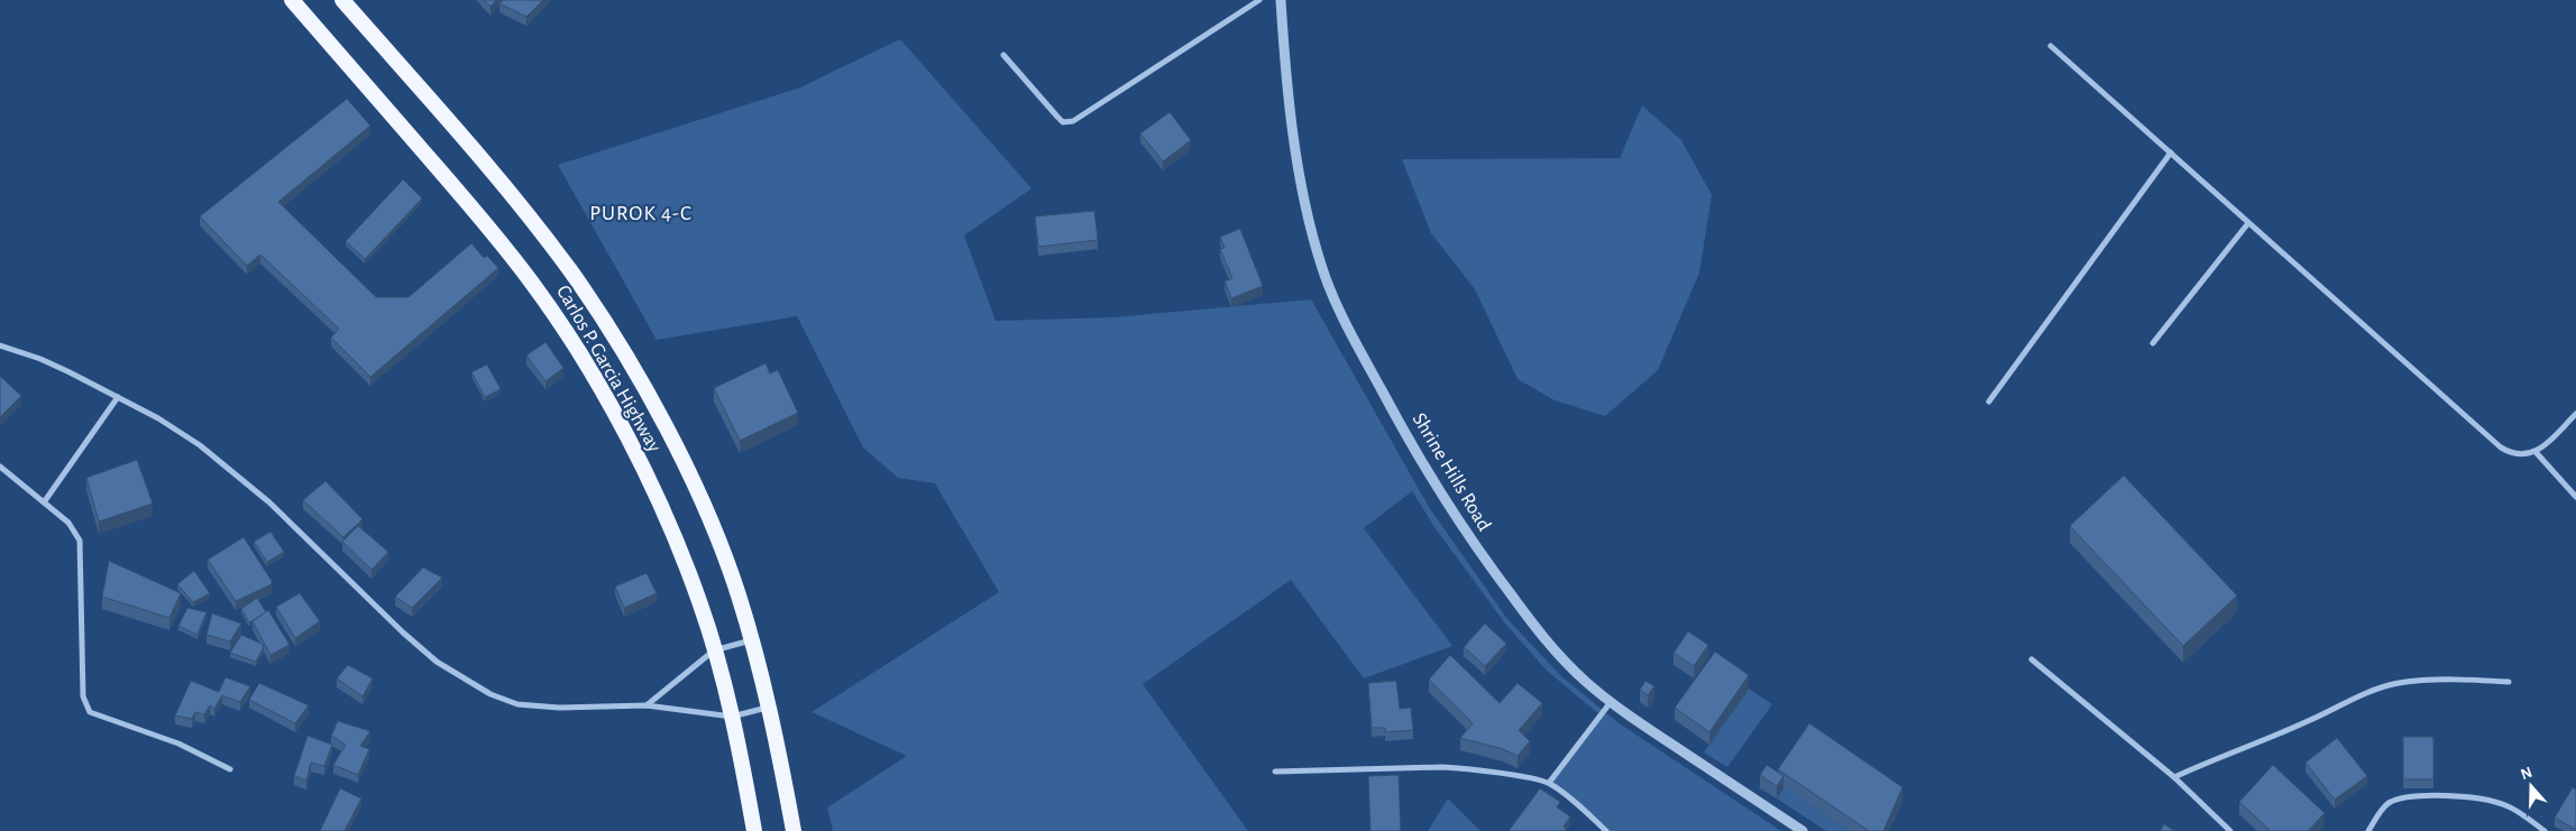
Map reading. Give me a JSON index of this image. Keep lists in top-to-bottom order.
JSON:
{
  "streets": {
    "highway": ["Carlos P. Garcia Highway"],
    "street": ["Shrine Hills Road"]
  },
  "districts": ["PUROK 4-C"],
  "north": "top"
}
